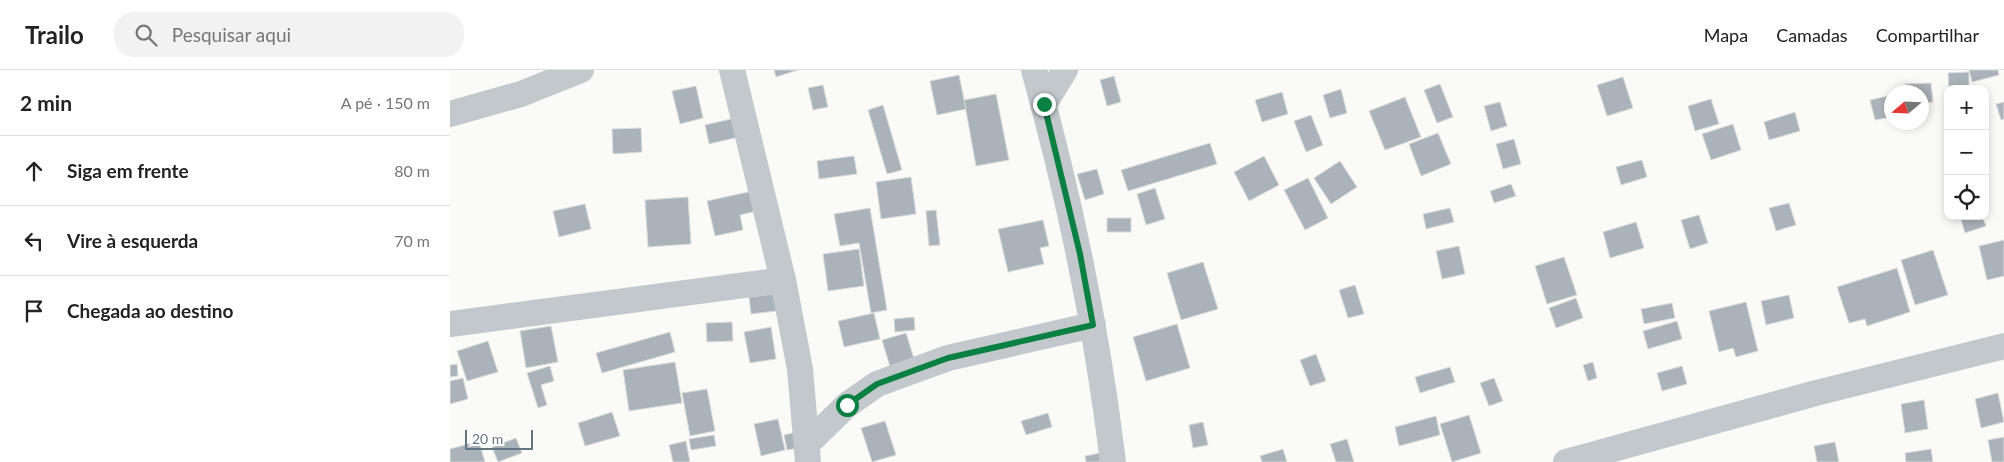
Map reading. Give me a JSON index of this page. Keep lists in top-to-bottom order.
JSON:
{
  "scale_bar": "20 m",
  "north": "left",
  "page": {
    "header": "Trailo",
    "search": "Pesquisar aqui",
    "nav": ["Mapa", "Camadas", "Compartilhar"],
    "heading": ["2 min", "A pé · 150 m"],
    "map_buttons": ["+", "−"],
    "list": [
      ["Siga em frente", "80 m"],
      ["Vire à esquerda", "70 m"],
      "Chegada ao destino"
    ],
    "scale": "20 m"
  }
}
